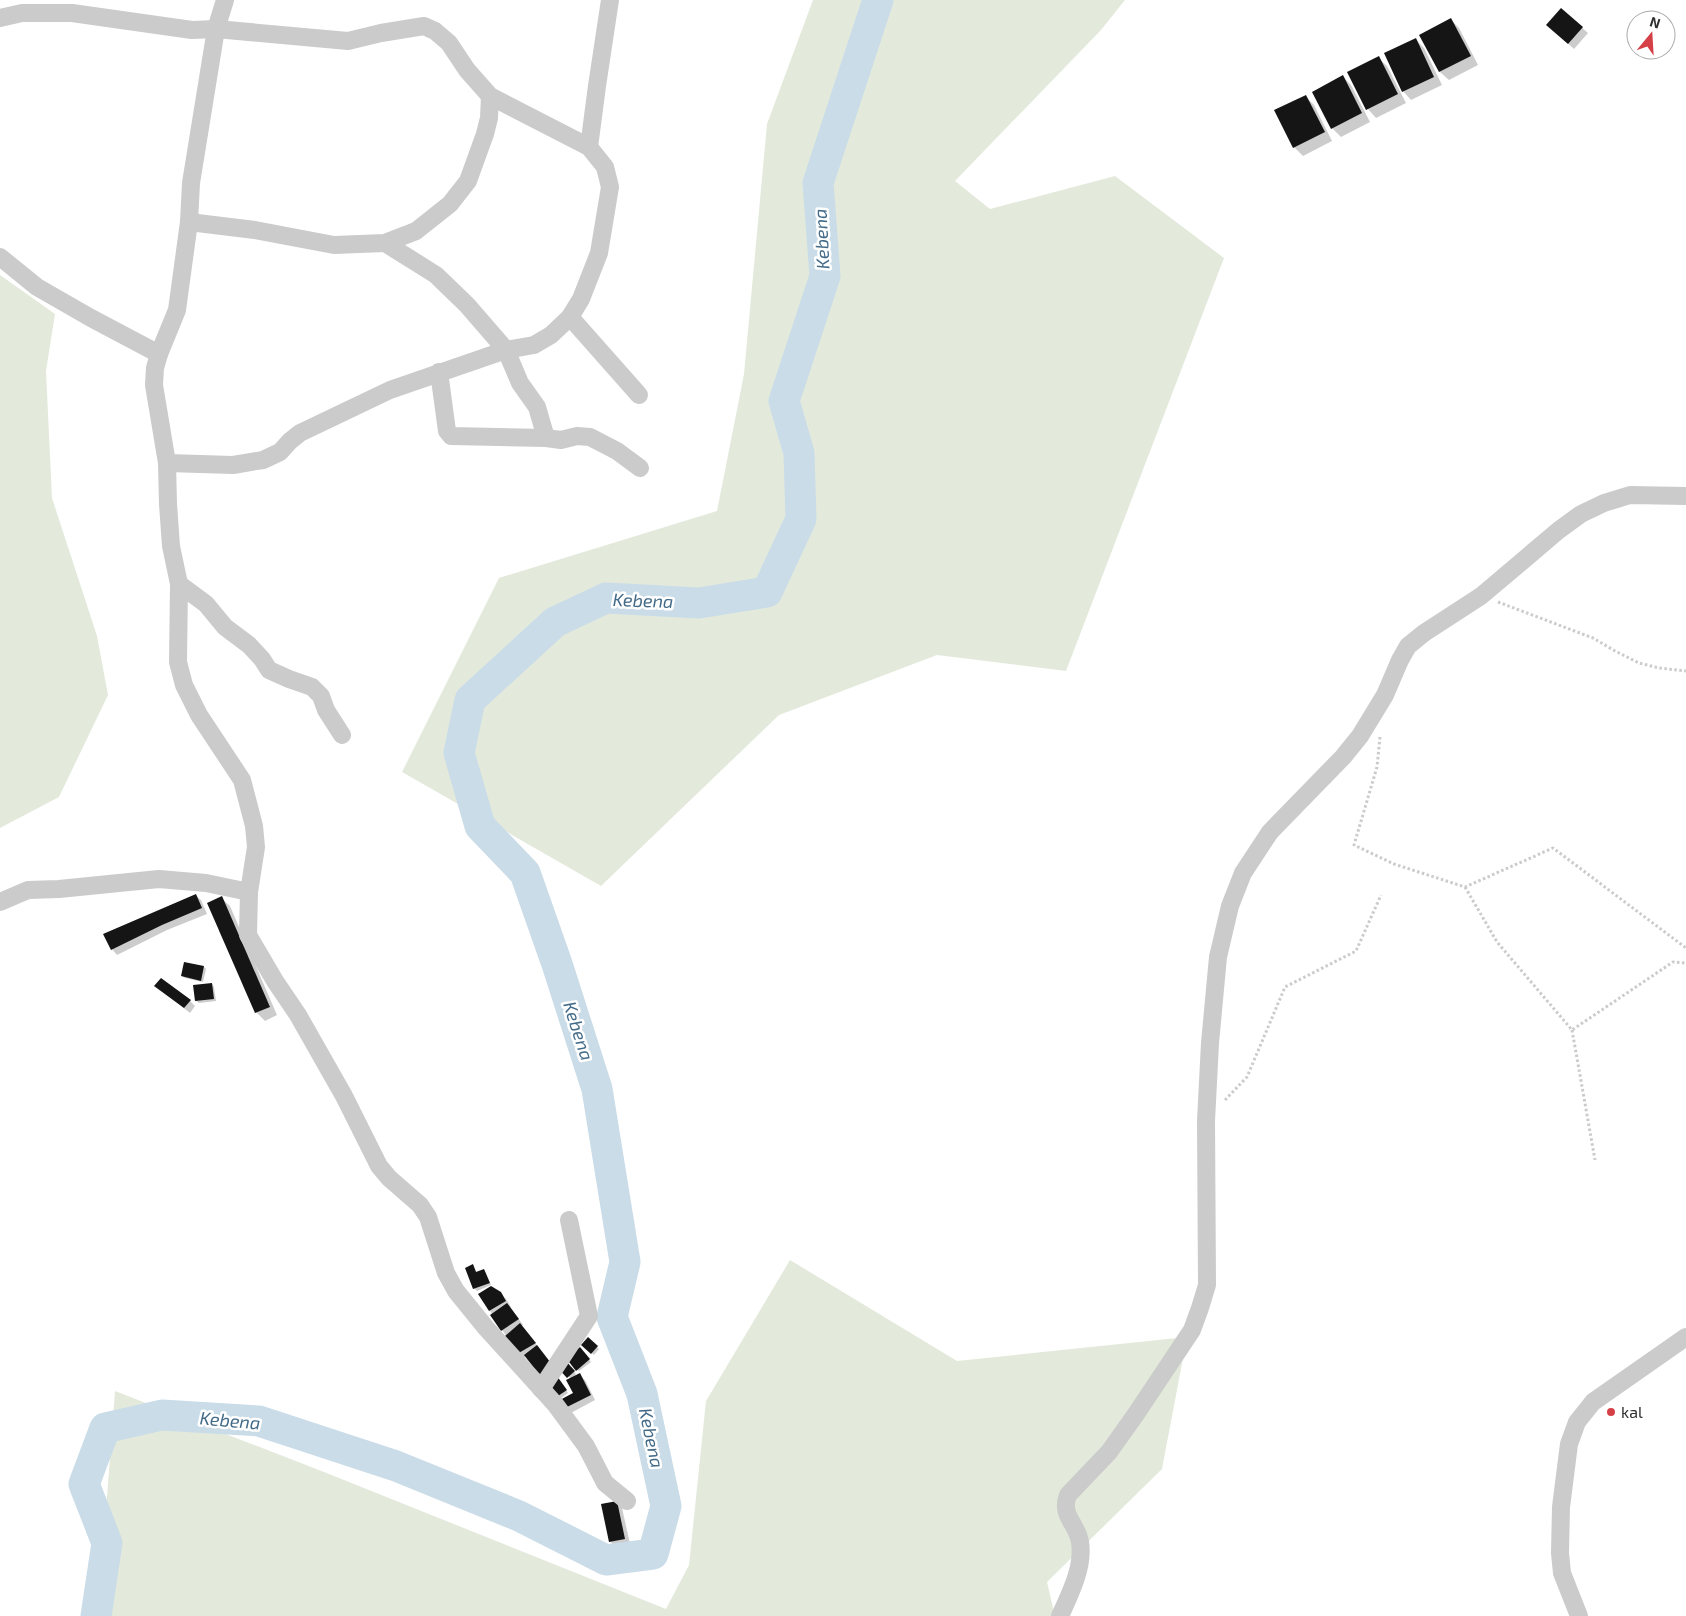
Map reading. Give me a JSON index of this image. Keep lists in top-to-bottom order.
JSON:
{
  "water": ["Kebena"],
  "places": ["kal"],
  "north": "top"
}
